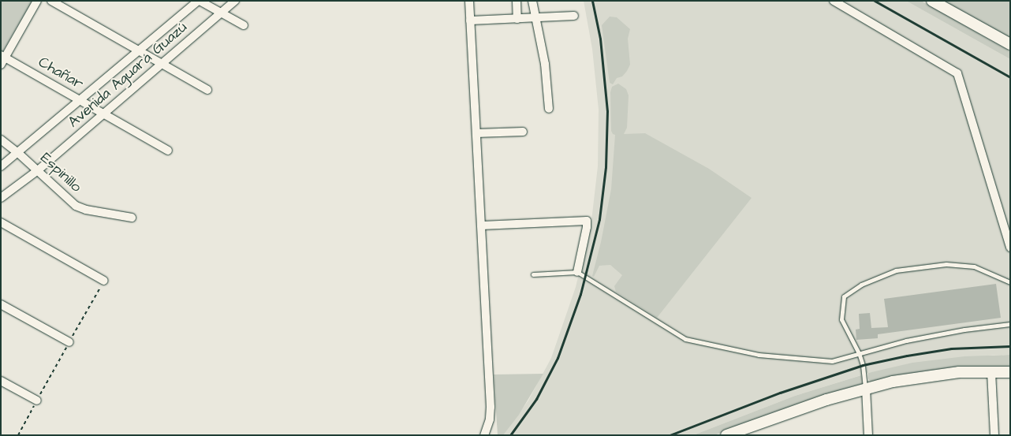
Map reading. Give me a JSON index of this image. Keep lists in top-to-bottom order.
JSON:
{
  "streets": {
    "street": ["Chañar", "Avenida Aguará Guazú", "Espinillo"]
  },
  "crossings": [
    ["Chañar", "Avenida Aguará Guazú"],
    ["Avenida Aguará Guazú", "Espinillo"]
  ]
}
